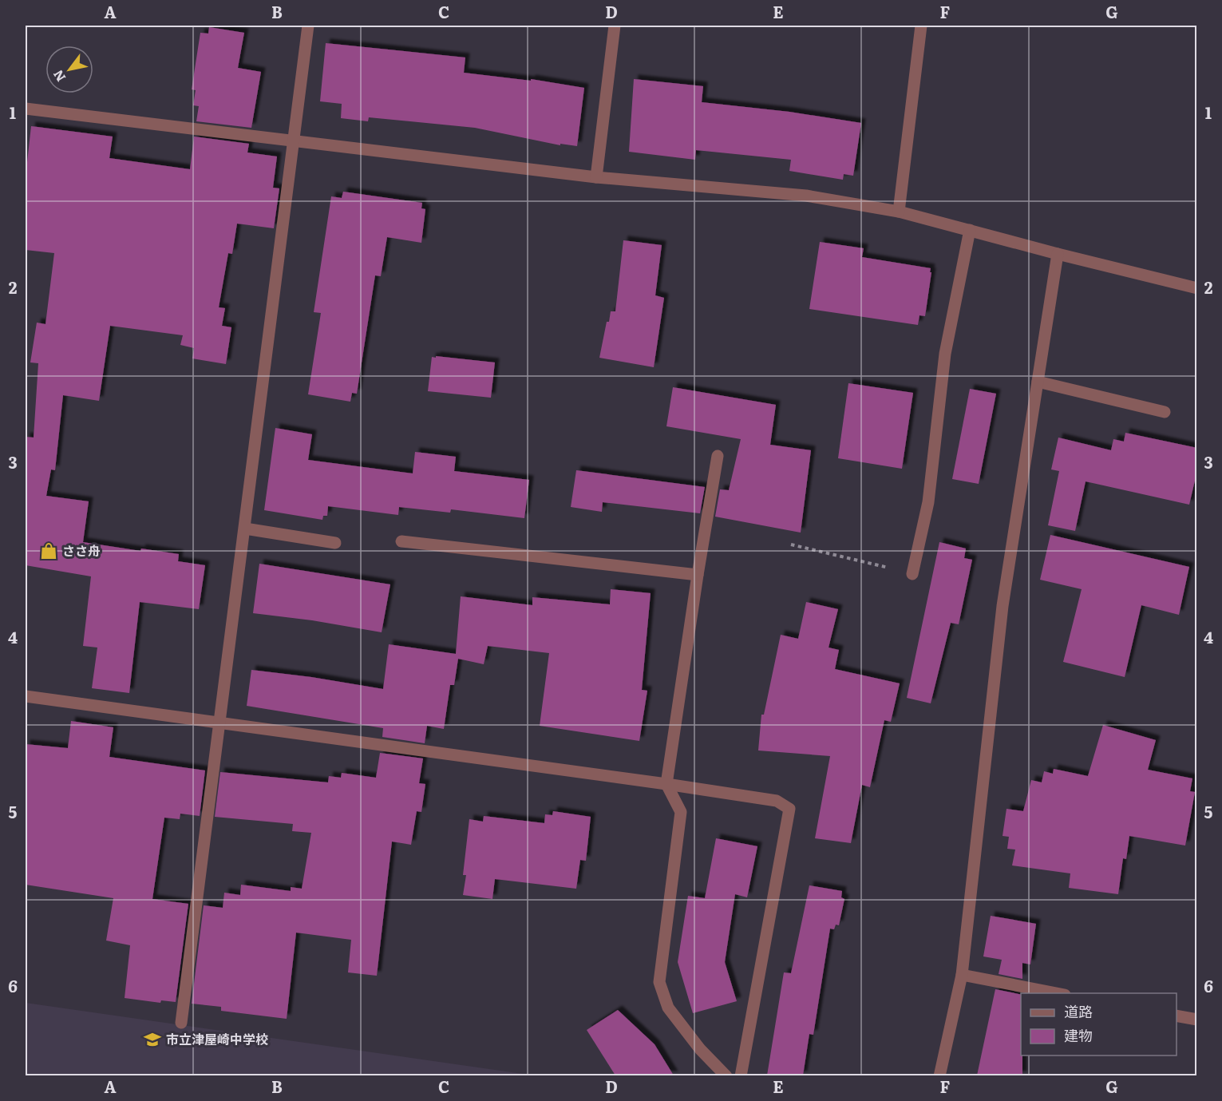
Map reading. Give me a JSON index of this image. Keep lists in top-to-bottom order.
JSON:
{
  "places": {
    "shop": ["ささ舟"],
    "school or university": ["市立津屋崎中学校"]
  },
  "legend": ["道路", "建物"],
  "north": "bottom left",
  "grid": {
    "columns": [
      "A",
      "B",
      "C",
      "D",
      "E",
      "F",
      "G"
    ],
    "rows": [
      "1",
      "2",
      "3",
      "4",
      "5",
      "6"
    ]
  }
}
